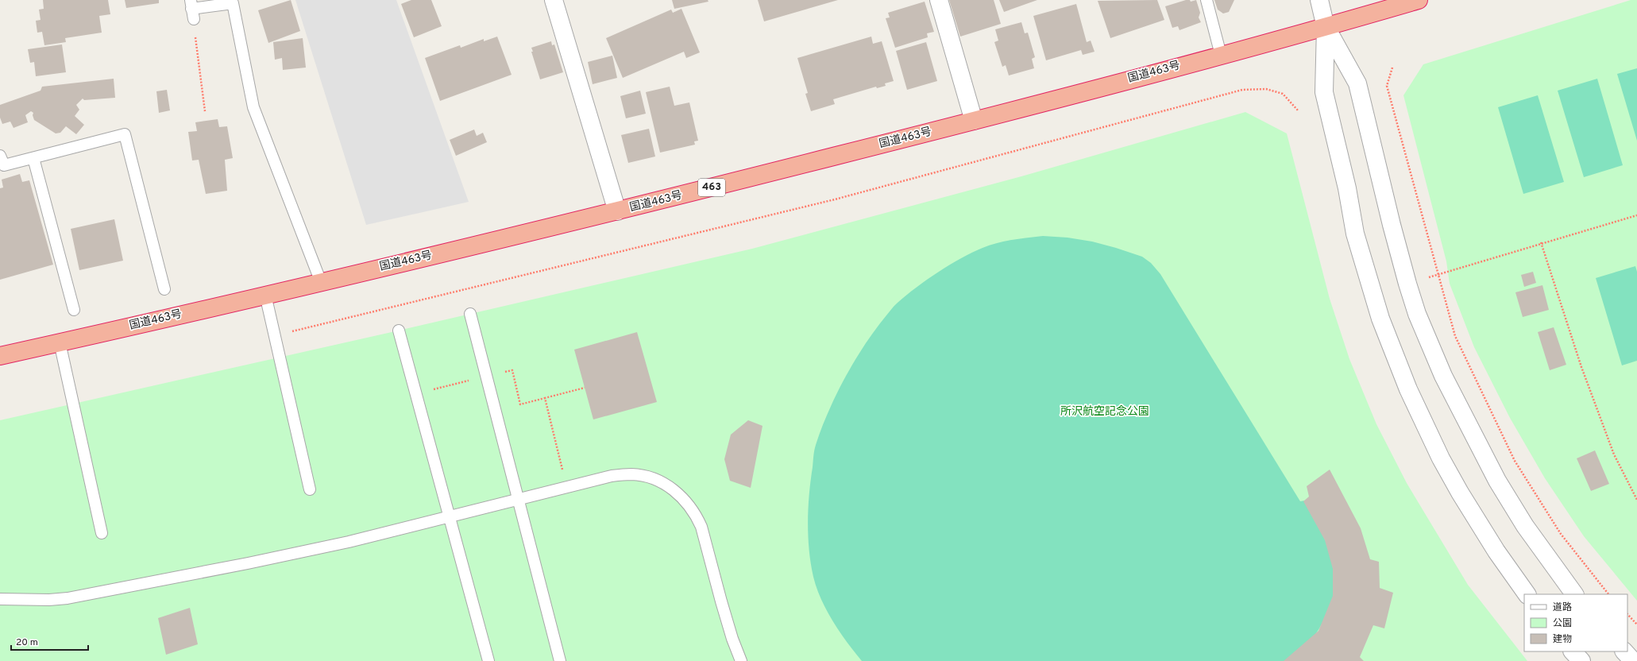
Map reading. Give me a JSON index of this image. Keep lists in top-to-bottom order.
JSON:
{
  "streets": {
    "highway": ["国道463号", "463"]
  },
  "parks": ["所沢航空記念公園"],
  "legend": ["道路", "公園", "建物"],
  "scale_bar": "20 m"
}
